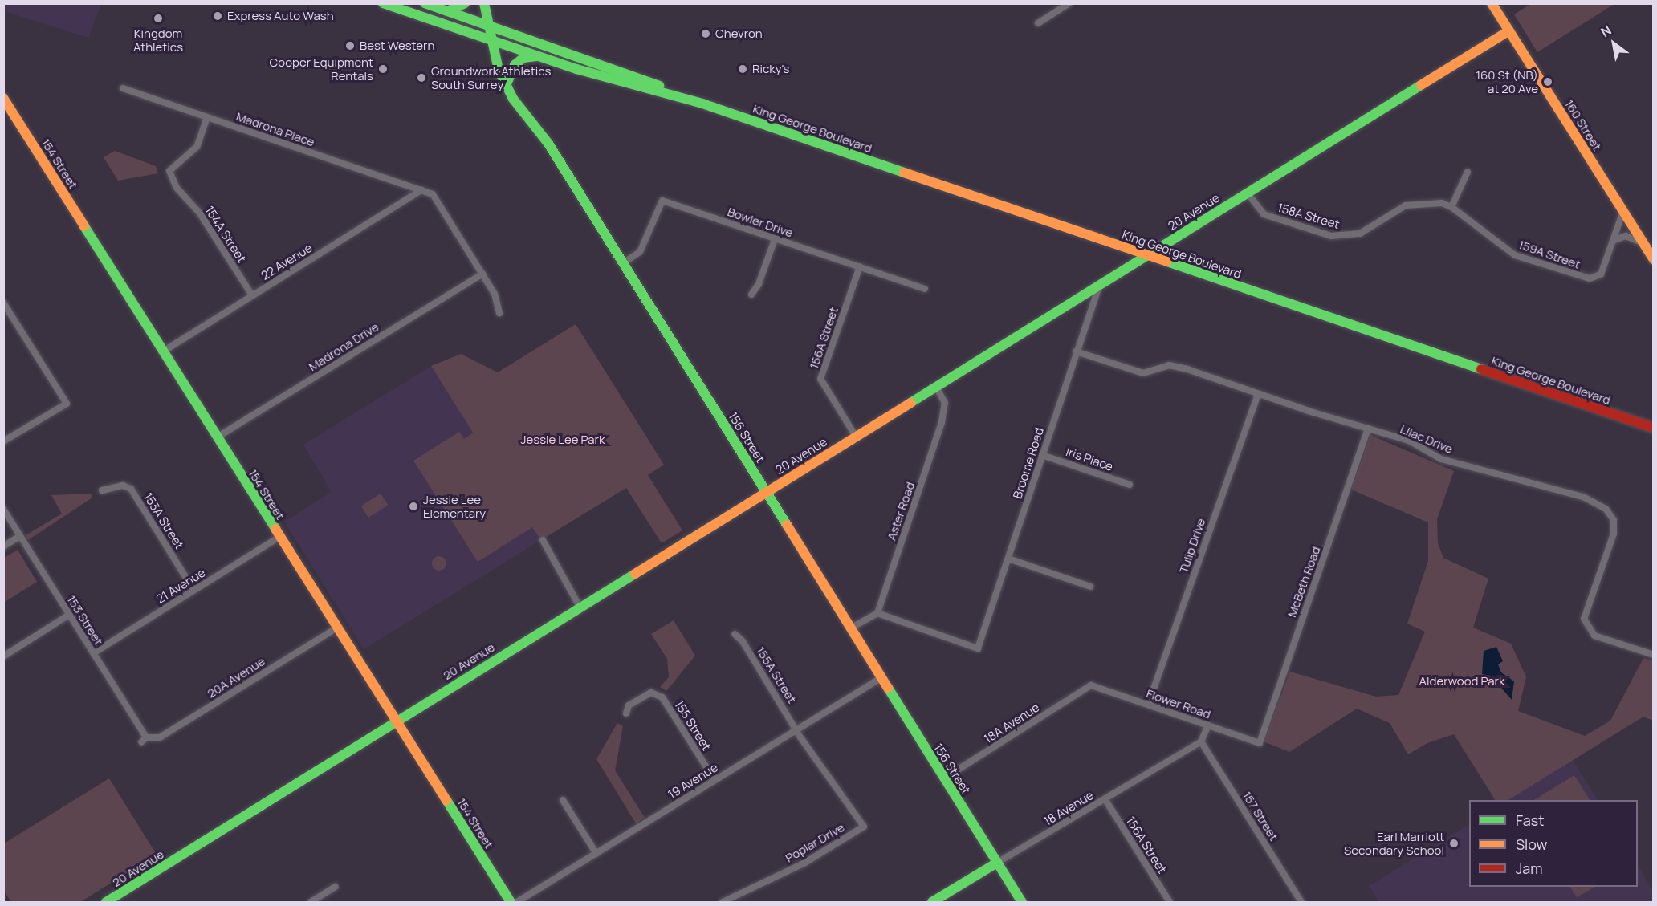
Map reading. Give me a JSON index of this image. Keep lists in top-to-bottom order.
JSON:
{
  "streets": {
    "street": [
      "160 Street",
      "King George Boulevard",
      "Madrona Place",
      "154 Street",
      "20 Avenue",
      "158A Street",
      "Bowler Drive",
      "154A Street",
      "159A Street",
      "22 Avenue",
      "156A Street",
      "Madrona Drive",
      "156 Street",
      "Lilac Drive",
      "Iris Place",
      "Broome Road",
      "Aster Road",
      "153A Street",
      "Tulip Drive",
      "McBeth Road",
      "21 Avenue",
      "153 Street",
      "155A Street",
      "20A Avenue",
      "Flower Road",
      "18A Avenue",
      "155 Street",
      "19 Avenue",
      "18 Avenue",
      "157 Street",
      "Poplar Drive"
    ]
  },
  "crossings": [
    ["160 Street", "20 Avenue"],
    ["King George Boulevard", "20 Avenue"],
    ["King George Boulevard", "156 Street"],
    ["Madrona Place", "154A Street"],
    ["Madrona Place", "22 Avenue"],
    ["154 Street", "20 Avenue"],
    ["154 Street", "22 Avenue"],
    ["154 Street", "Madrona Drive"],
    ["154 Street", "21 Avenue"],
    ["154 Street", "20A Avenue"],
    ["20 Avenue", "158A Street"],
    ["20 Avenue", "156A Street"],
    ["20 Avenue", "156 Street"],
    ["20 Avenue", "Broome Road"],
    ["20 Avenue", "Aster Road"],
    ["158A Street", "159A Street"],
    ["Bowler Drive", "156A Street"],
    ["Bowler Drive", "156 Street"],
    ["154A Street", "22 Avenue"],
    ["156A Street", "18 Avenue"],
    ["156 Street", "18A Avenue"],
    ["156 Street", "19 Avenue"],
    ["156 Street", "18 Avenue"],
    ["Lilac Drive", "Broome Road"],
    ["Lilac Drive", "Tulip Drive"],
    ["Lilac Drive", "McBeth Road"],
    ["Iris Place", "Broome Road"],
    ["Broome Road", "Aster Road"],
    ["153A Street", "21 Avenue"],
    ["Tulip Drive", "Flower Road"],
    ["McBeth Road", "Flower Road"],
    ["21 Avenue", "153 Street"],
    ["153 Street", "20A Avenue"],
    ["155A Street", "19 Avenue"],
    ["155A Street", "Poplar Drive"],
    ["Flower Road", "18A Avenue"],
    ["155 Street", "19 Avenue"],
    ["19 Avenue", "Poplar Drive"],
    ["18 Avenue", "157 Street"]
  ],
  "parks": ["Jessie Lee Park", "Alderwood Park"],
  "places": [
    "Express Auto Wash",
    "Kingdom Athletics",
    "Chevron",
    "Best Western",
    "Cooper Equipment Rentals",
    "Ricky's",
    "Groundwork Athletics South Surrey",
    "160 St (NB) at 20 Ave",
    "Jessie Lee Elementary",
    "Earl Marriott Secondary School"
  ],
  "legend": ["Fast", "Slow", "Jam"],
  "north": "top left"
}
